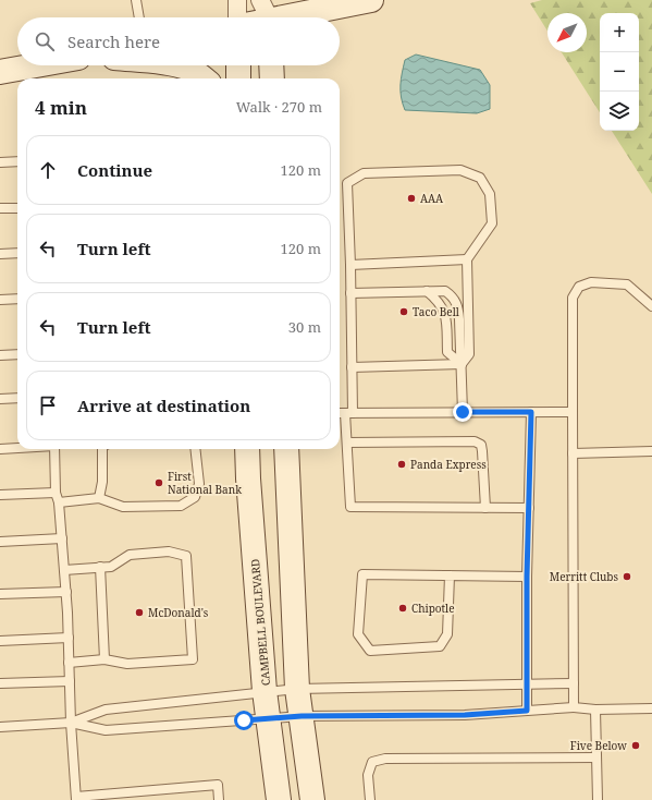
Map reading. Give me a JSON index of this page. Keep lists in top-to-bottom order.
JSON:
{
  "streets": {
    "main road": ["CAMPBELL BOULEVARD"]
  },
  "places": [
    "AAA",
    "Taco Bell",
    "Panda Express",
    "First National Bank",
    "Merritt Clubs",
    "Chipotle",
    "McDonald's",
    "Five Below"
  ],
  "north": "bottom left",
  "page": {
    "map_buttons": ["+", "−"],
    "search": "Search here",
    "heading": ["4 min", "Walk · 270 m"],
    "list": [
      ["Continue", "120 m"],
      ["Turn left", "120 m"],
      ["Turn left", "30 m"],
      "Arrive at destination"
    ]
  }
}
